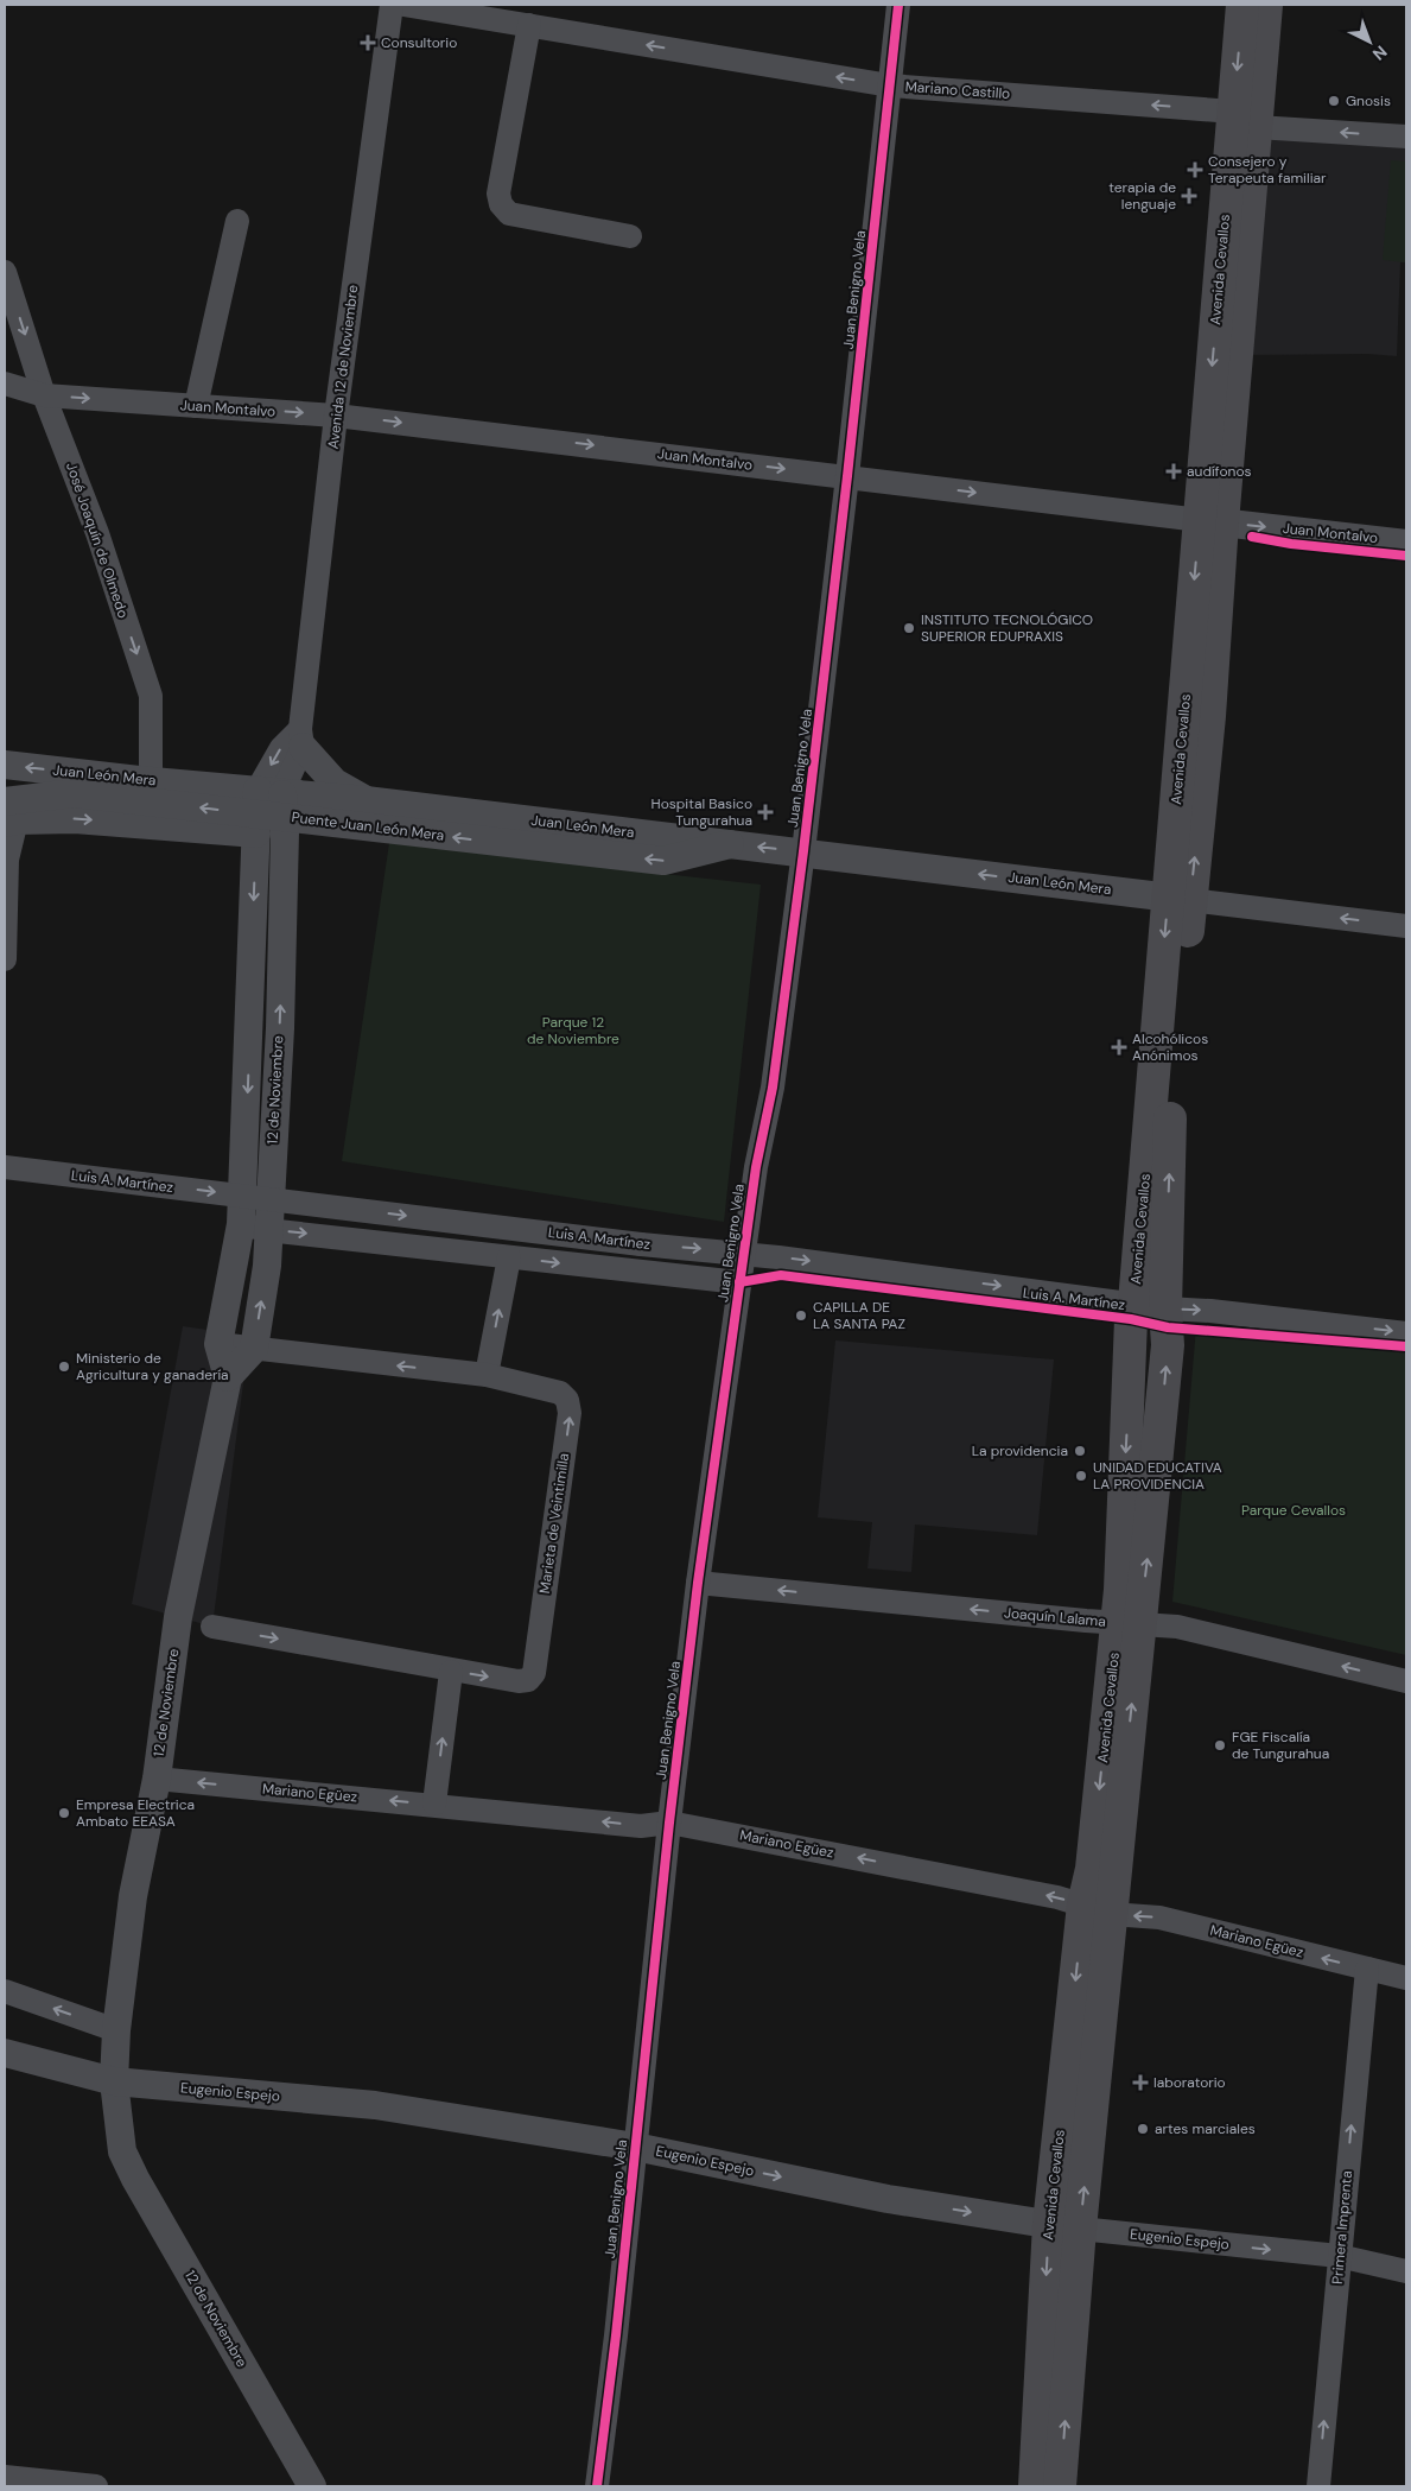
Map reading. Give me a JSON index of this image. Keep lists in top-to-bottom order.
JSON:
{
  "streets": {
    "main road": ["Avenida Cevallos"],
    "street": [
      "Mariano Castillo",
      "Juan Benigno Vela",
      "Avenida 12 de Noviembre",
      "Juan Montalvo",
      "José Joaquín de Olmedo",
      "Juan León Mera",
      "Puente Juan León Mera",
      "12 de Noviembre",
      "Luis A. Martínez",
      "Marieta de Veintimilla",
      "Joaquín Lalama",
      "Mariano Egüez",
      "Eugenio Espejo",
      "Primera Imprenta"
    ]
  },
  "crossings": [
    ["Mariano Castillo", "Avenida Cevallos"],
    ["Mariano Castillo", "Juan Benigno Vela"],
    ["Avenida Cevallos", "Juan Montalvo"],
    ["Avenida Cevallos", "Juan León Mera"],
    ["Avenida Cevallos", "Luis A. Martínez"],
    ["Avenida Cevallos", "Joaquín Lalama"],
    ["Avenida Cevallos", "Mariano Egüez"],
    ["Avenida Cevallos", "Eugenio Espejo"],
    ["Juan Benigno Vela", "Juan Montalvo"],
    ["Juan Benigno Vela", "Juan León Mera"],
    ["Juan Benigno Vela", "Luis A. Martínez"],
    ["Juan Benigno Vela", "Joaquín Lalama"],
    ["Juan Benigno Vela", "Mariano Egüez"],
    ["Juan Benigno Vela", "Eugenio Espejo"],
    ["Avenida 12 de Noviembre", "Juan Montalvo"],
    ["Juan Montalvo", "José Joaquín de Olmedo"],
    ["José Joaquín de Olmedo", "Juan León Mera"],
    ["Juan León Mera", "Puente Juan León Mera"],
    ["Juan León Mera", "12 de Noviembre"],
    ["12 de Noviembre", "Luis A. Martínez"],
    ["12 de Noviembre", "Marieta de Veintimilla"],
    ["12 de Noviembre", "Mariano Egüez"],
    ["12 de Noviembre", "Eugenio Espejo"],
    ["Mariano Egüez", "Primera Imprenta"],
    ["Eugenio Espejo", "Primera Imprenta"]
  ],
  "one_way": [
    "Mariano Castillo",
    "Juan Montalvo",
    "José Joaquín de Olmedo",
    "Juan León Mera",
    "Luis A. Martínez",
    "Joaquín Lalama",
    "Mariano Egüez",
    "Eugenio Espejo",
    "Primera Imprenta"
  ],
  "parks": ["Parque 12 de Noviembre", "Parque Cevallos"],
  "places": {
    "health": [
      "Consultorio",
      "Consejero y Terapeuta familiar",
      "terapia de lenguaje",
      "audífonos",
      "Hospital Basico Tungurahua",
      "Alcohólicos Anónimos",
      "laboratorio"
    ],
    "other": [
      "Gnosis",
      "INSTITUTO TECNOLÓGICO SUPERIOR EDUPRAXIS",
      "CAPILLA DE LA SANTA PAZ",
      "Ministerio de Agricultura y ganadería",
      "La providencia",
      "UNIDAD EDUCATIVA LA PROVIDENCIA",
      "FGE Fiscalía de Tungurahua",
      "Empresa Electrica Ambato EEASA",
      "artes marciales"
    ]
  },
  "north": "bottom right"
}
